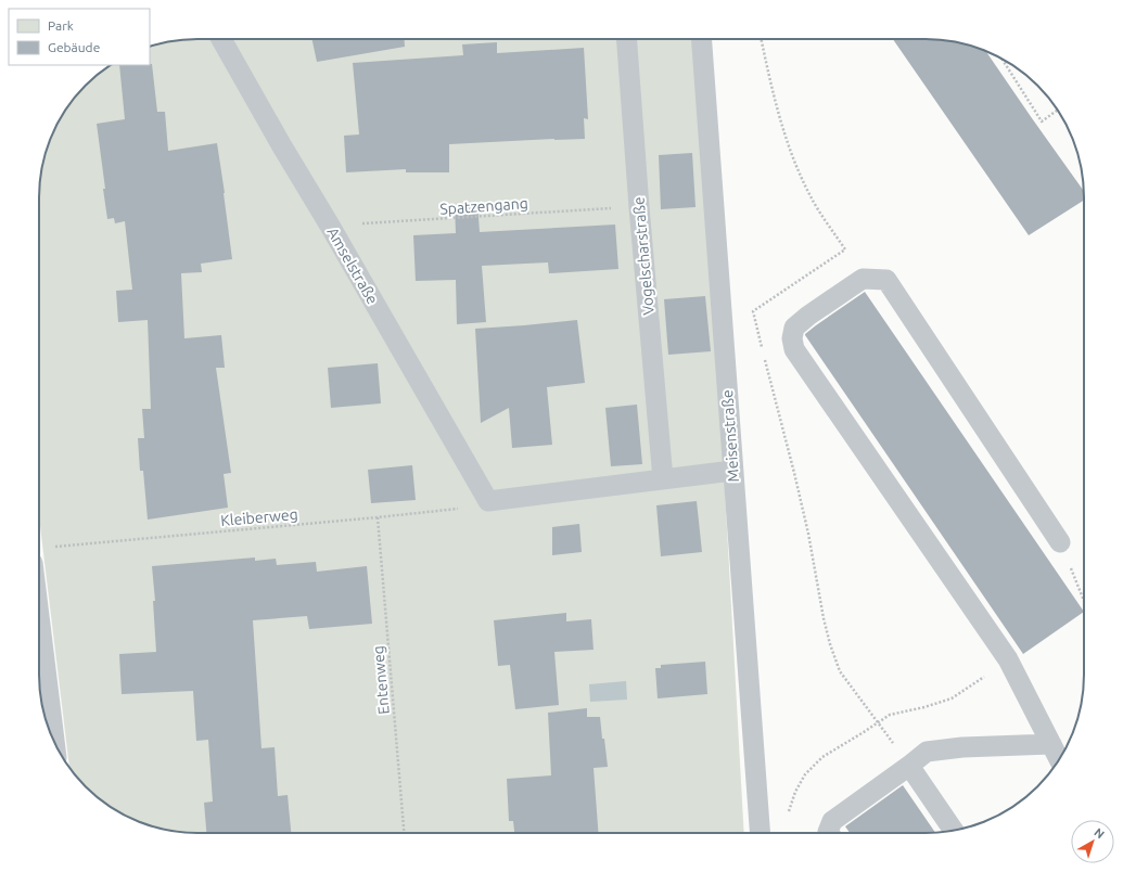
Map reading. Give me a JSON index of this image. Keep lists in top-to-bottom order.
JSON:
{
  "streets": {
    "lane": ["Vogelscharstraße", "Amselstraße", "Meisenstraße"],
    "path": ["Spatzengang", "Kleiberweg", "Entenweg"]
  },
  "crossings": [
    ["Spatzengang", "Vogelscharstraße"],
    ["Spatzengang", "Amselstraße"],
    ["Amselstraße", "Kleiberweg"],
    ["Kleiberweg", "Entenweg"]
  ],
  "legend": ["Park", "Gebäude"],
  "north": "top right"
}
